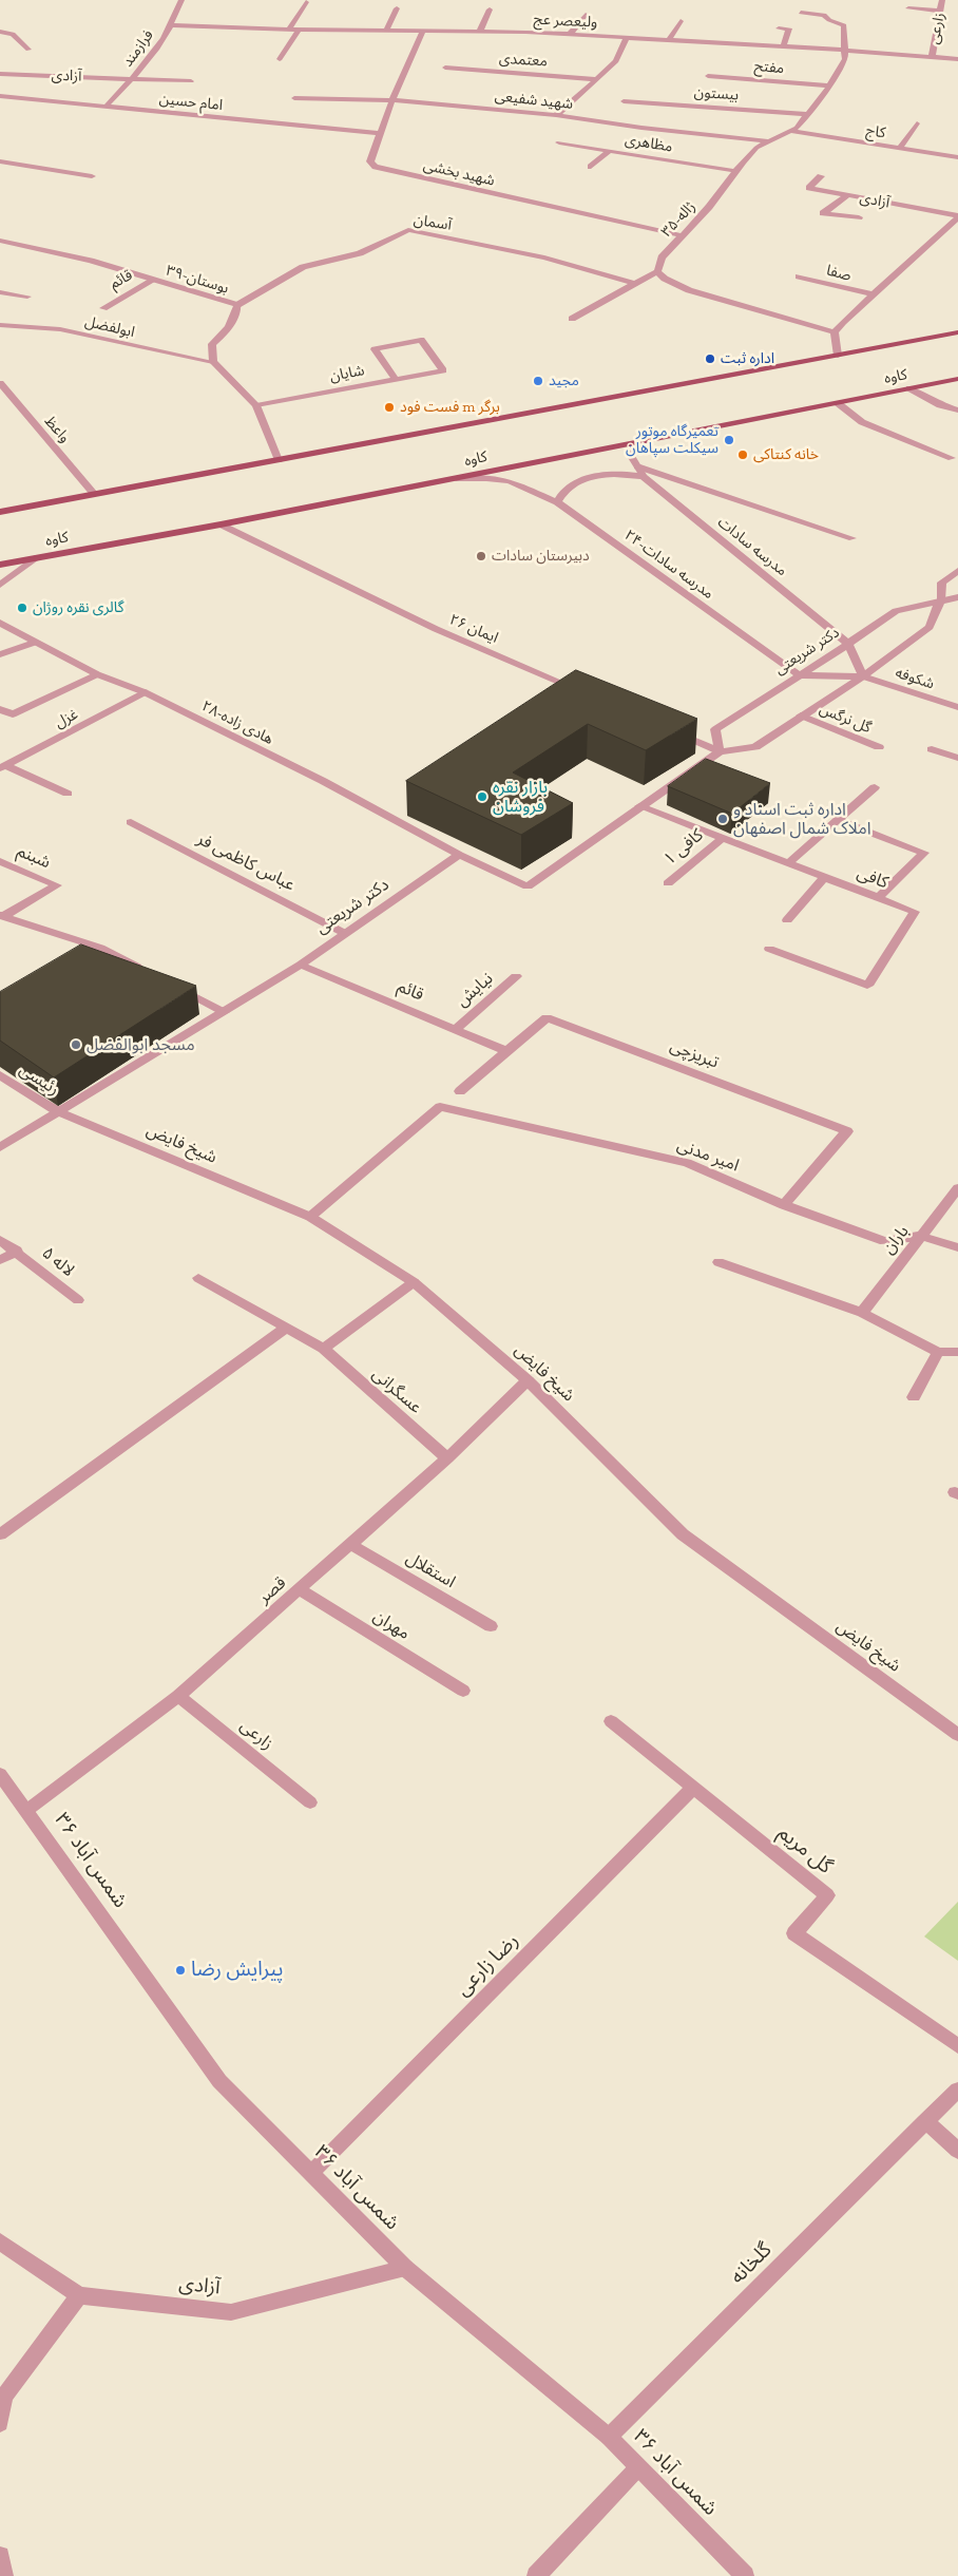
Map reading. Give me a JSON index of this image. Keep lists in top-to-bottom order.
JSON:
{
  "streets": {
    "main road": ["کاوه"],
    "street": [
      "ولیعصر عج",
      "زارعی",
      "فرازمند",
      "معتمدی",
      "مفتح",
      "آزادی",
      "بیستون",
      "شهید شفیعی",
      "امام حسین",
      "کاج",
      "مظاهری",
      "شهید بخشی",
      "۳۵-ژاله",
      "آسمان",
      "صفا",
      "قائم",
      "۳۹-بوستان",
      "ابولفضل",
      "شایان",
      "واعظ",
      "مدرسه سادات",
      "۲۴-مدرسه سادات",
      "۲۶ ایمان",
      "دکتر شریعتی",
      "شکوفه",
      "غزل",
      "گل نرگس",
      "۲۸-هادی زاده",
      "کافی ۱",
      "شبنم",
      "عباس کاظمی فر",
      "کافی",
      "نیایش",
      "تبریزچی",
      "رئیسی",
      "شیخ فایض",
      "امیر مدنی",
      "باران",
      "لاله ۵",
      "عسگرانی",
      "استقلال",
      "قصر",
      "مهران",
      "گل مریم",
      "شمس آباد ۳۶",
      "رضا زارعی",
      "گلخانه"
    ]
  },
  "crossings": [
    ["ولیعصر عج", "زارعی"],
    ["ولیعصر عج", "فرازمند"],
    ["ولیعصر عج", "شهید بخشی"],
    ["ولیعصر عج", "۳۵-ژاله"],
    ["زارعی", "قصر"],
    ["فرازمند", "آزادی"],
    ["فرازمند", "امام حسین"],
    ["مفتح", "۳۵-ژاله"],
    ["آزادی", "شمس آباد ۳۶"],
    ["بیستون", "۳۵-ژاله"],
    ["شهید شفیعی", "شهید بخشی"],
    ["شهید شفیعی", "۳۵-ژاله"],
    ["امام حسین", "شهید بخشی"],
    ["کاج", "۳۵-ژاله"],
    ["مظاهری", "۳۵-ژاله"],
    ["شهید بخشی", "۳۵-ژاله"],
    ["آسمان", "۳۹-بوستان"],
    ["قائم", "۳۹-بوستان"],
    ["قائم", "دکتر شریعتی"],
    ["قائم", "نیایش"],
    ["قائم", "تبریزچی"],
    ["۳۹-بوستان", "ابولفضل"],
    ["کاوه", "واعظ"],
    ["کاوه", "۲۴-مدرسه سادات"],
    ["کاوه", "۲۶ ایمان"],
    ["مدرسه سادات", "دکتر شریعتی"],
    ["مدرسه سادات", "شکوفه"],
    ["۲۴-مدرسه سادات", "دکتر شریعتی"],
    ["دکتر شریعتی", "۲۸-هادی زاده"],
    ["دکتر شریعتی", "عباس کاظمی فر"],
    ["دکتر شریعتی", "رئیسی"],
    ["دکتر شریعتی", "شیخ فایض"],
    ["غزل", "۲۸-هادی زاده"],
    ["کافی ۱", "کافی"],
    ["تبریزچی", "امیر مدنی"],
    ["رئیسی", "شیخ فایض"],
    ["شیخ فایض", "امیر مدنی"],
    ["شیخ فایض", "قصر"],
    ["امیر مدنی", "باران"],
    ["عسگرانی", "قصر"],
    ["استقلال", "قصر"],
    ["قصر", "مهران"],
    ["قصر", "شمس آباد ۳۶"],
    ["گل مریم", "رضا زارعی"],
    ["شمس آباد ۳۶", "رضا زارعی"],
    ["شمس آباد ۳۶", "گلخانه"]
  ],
  "places": [
    "اداره ثبت",
    "مجید",
    "فست فود m برگر",
    "تعمیرگاه موتور سیکلت سپاهان",
    "خانه کنتاکی",
    "دبیرستان سادات",
    "گالری نقره روژان",
    "بازار نقره فروشان",
    "اداره ثبت اسناد و املاک شمال اصفهان",
    "مسجد ابوالفضل",
    "پیرایش رضا"
  ]
}
